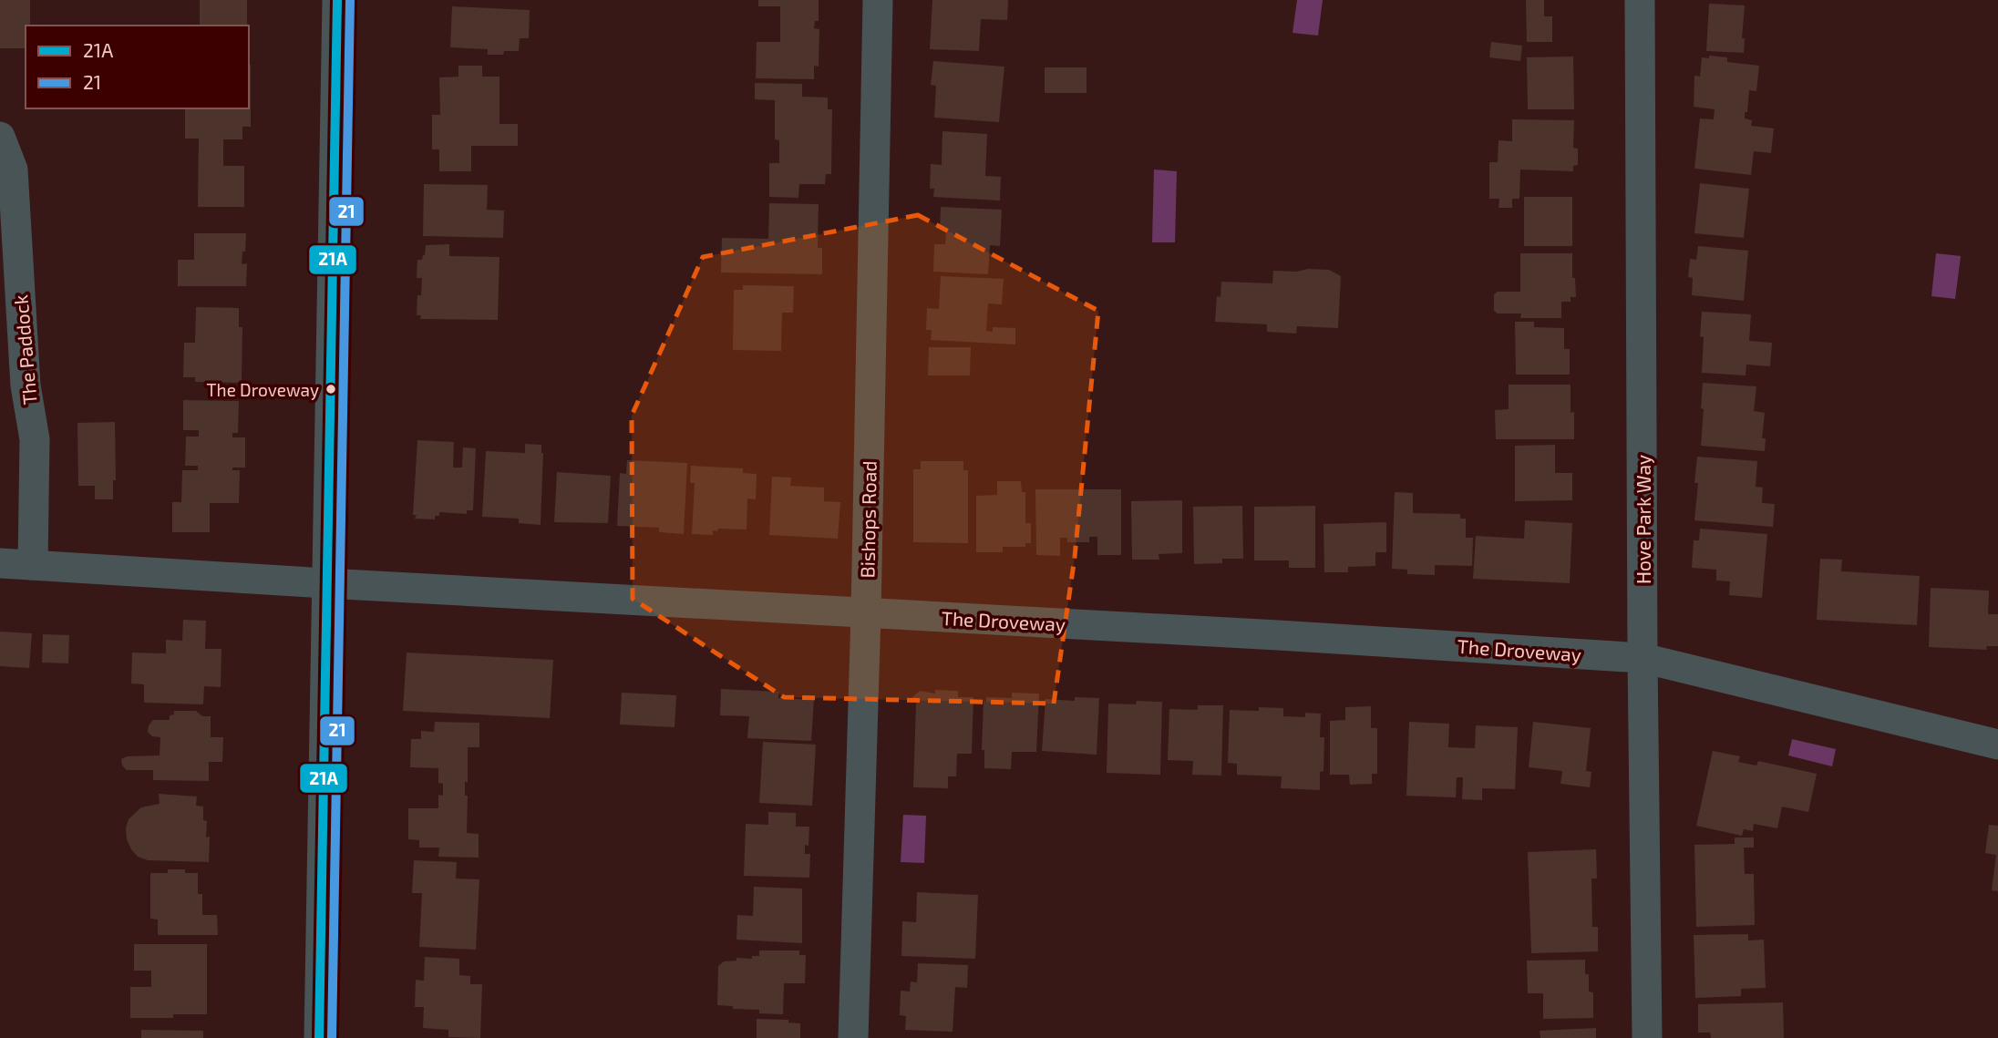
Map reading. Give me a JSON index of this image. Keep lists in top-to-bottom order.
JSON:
{
  "streets": {
    "street": [
      "The Paddock",
      "Bishops Road",
      "Hove Park Way",
      "The Droveway"
    ]
  },
  "crossings": [
    ["The Paddock", "The Droveway"],
    ["Bishops Road", "The Droveway"],
    ["Hove Park Way", "The Droveway"]
  ],
  "places": ["The Droveway"],
  "lines": ["transit line 21A", "transit line 21"],
  "legend": ["21A", "21"]
}
